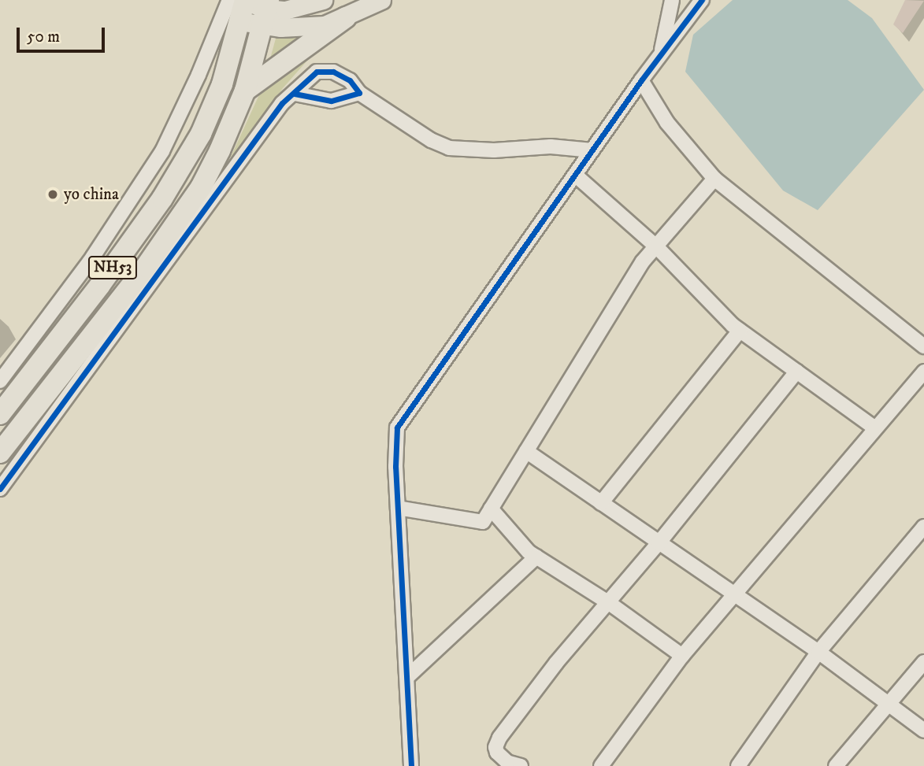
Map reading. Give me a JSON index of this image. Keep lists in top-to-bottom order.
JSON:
{
  "streets": {
    "highway": ["NH53"]
  },
  "places": ["yo china"],
  "scale_bar": "50 m"
}
